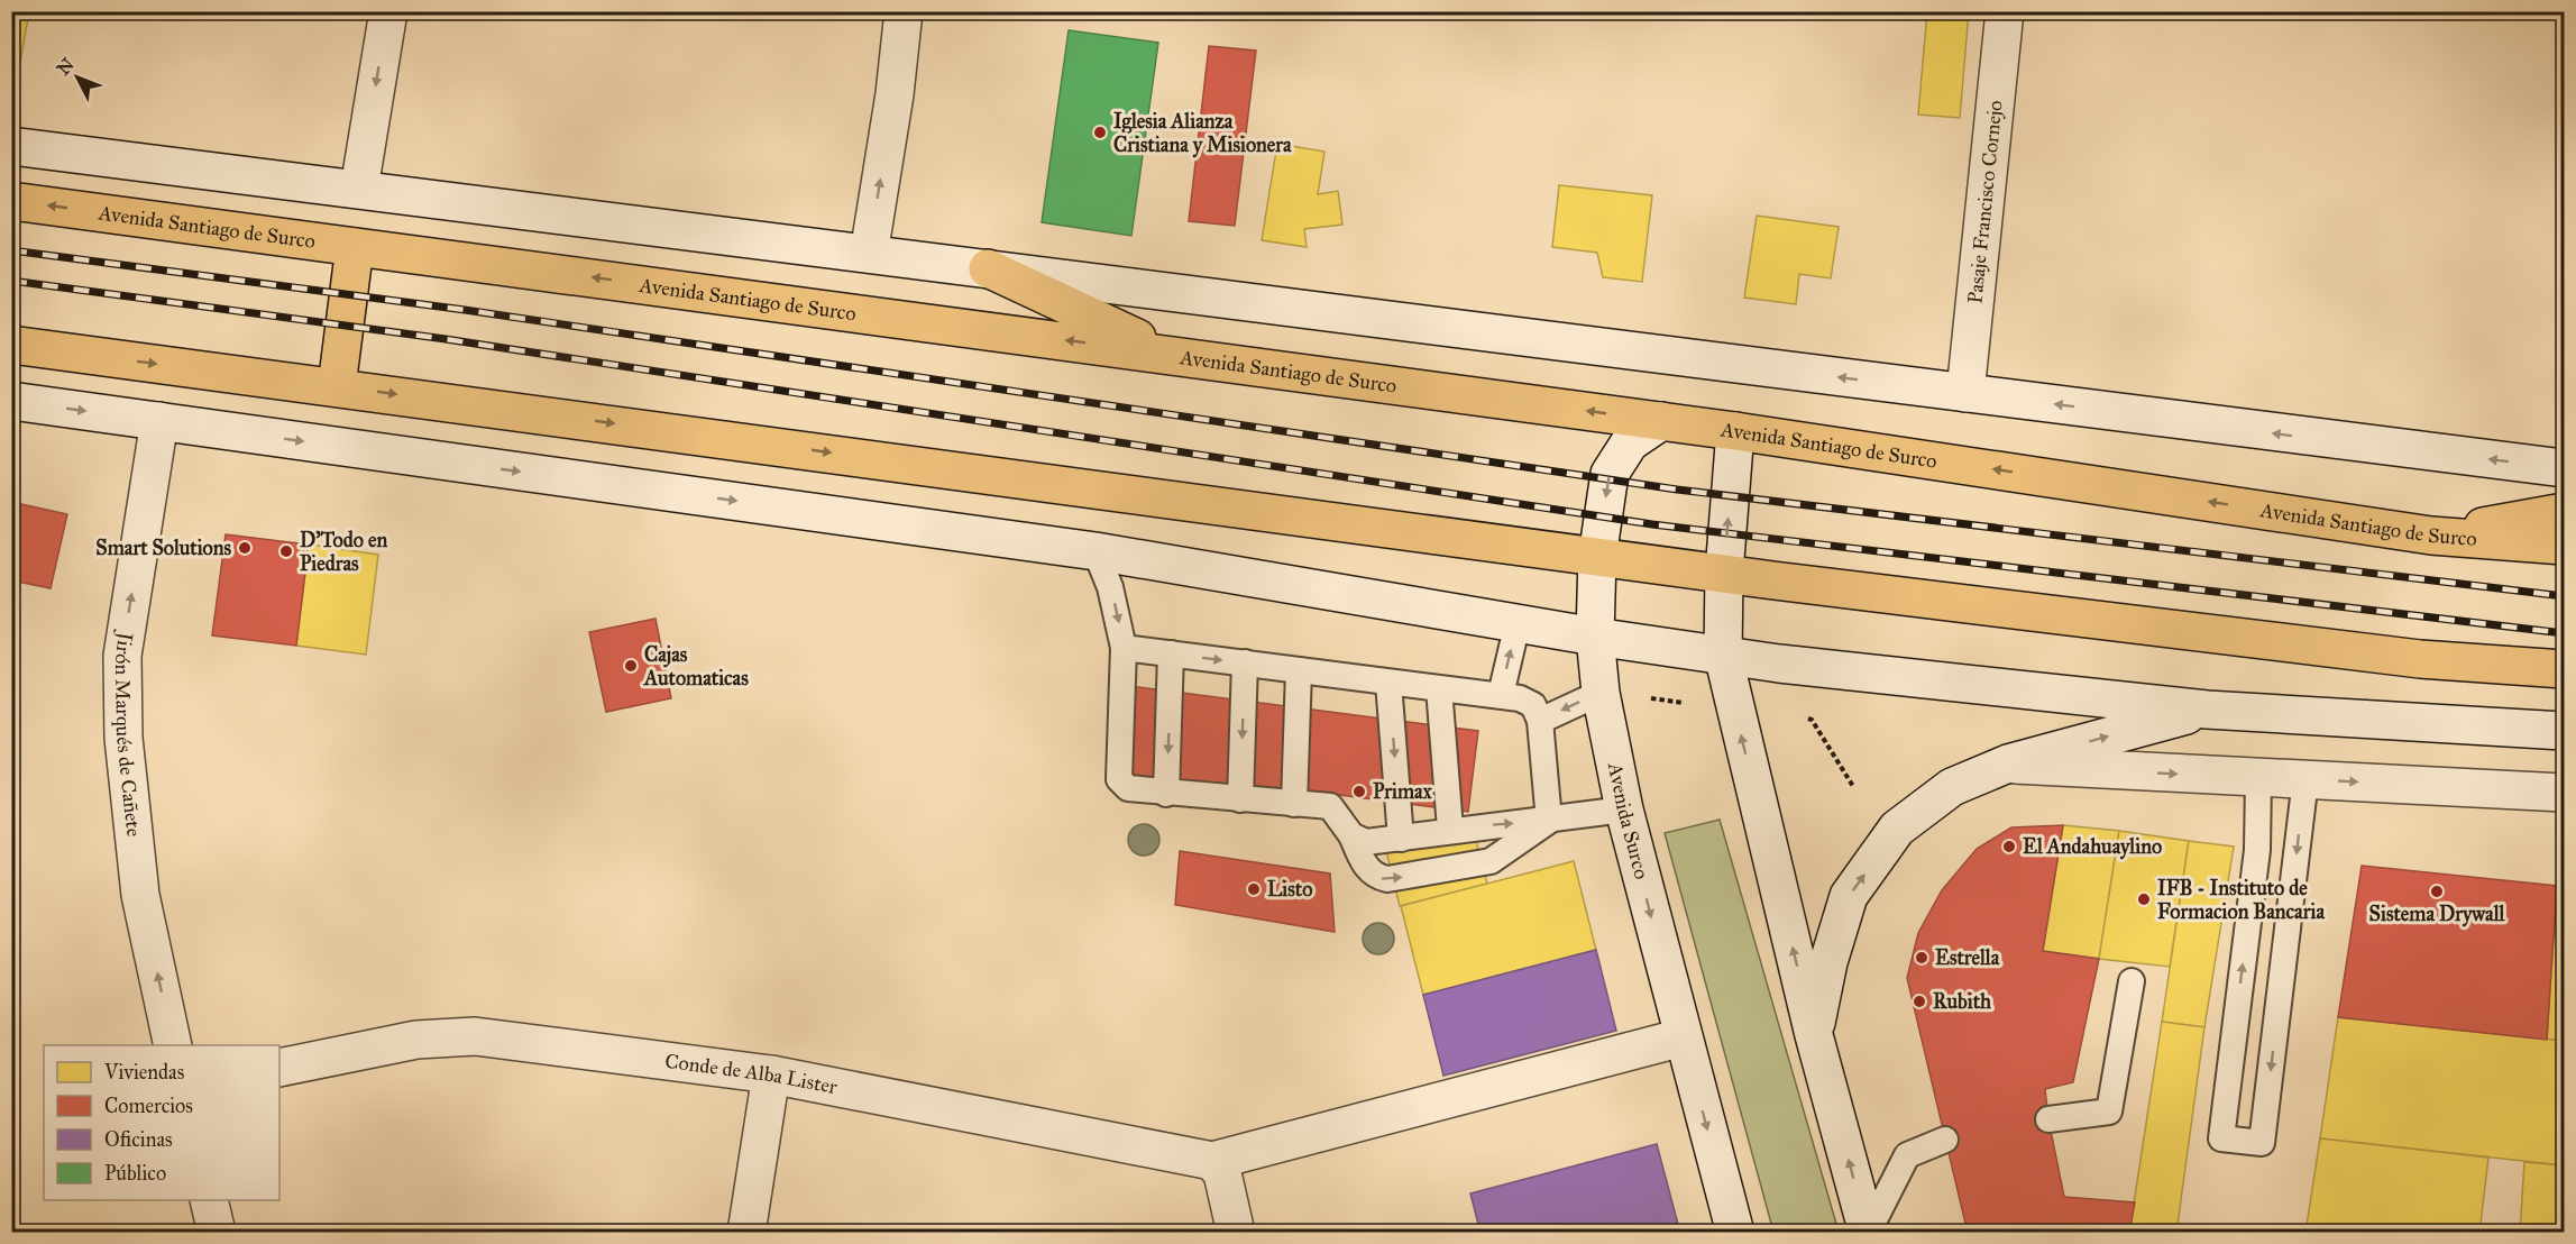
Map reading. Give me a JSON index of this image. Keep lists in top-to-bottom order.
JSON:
{
  "streets": {
    "main road": [
      "Pasaje Francisco Cornejo",
      "Avenida Santiago de Surco",
      "Jirón Marqués de Cañete",
      "Avenida Surco",
      "Conde de Alba Lister"
    ]
  },
  "crossings": [
    ["Avenida Santiago de Surco", "Avenida Surco"]
  ],
  "one_way": ["Jirón Marqués de Cañete"],
  "places": [
    "Iglesia Alianza Cristiana y Misionera",
    "Smart Solutions",
    "D'Todo en Piedras",
    "Cajas Automaticas",
    "Primax",
    "El Andahuaylino",
    "Listo",
    "Sistema Drywall",
    "IFB - Instituto de Formacion Bancaria",
    "Estrella",
    "Rubith"
  ],
  "legend": [
    "Viviendas",
    "Comercios",
    "Oficinas",
    "Público"
  ],
  "north": "top left"
}
